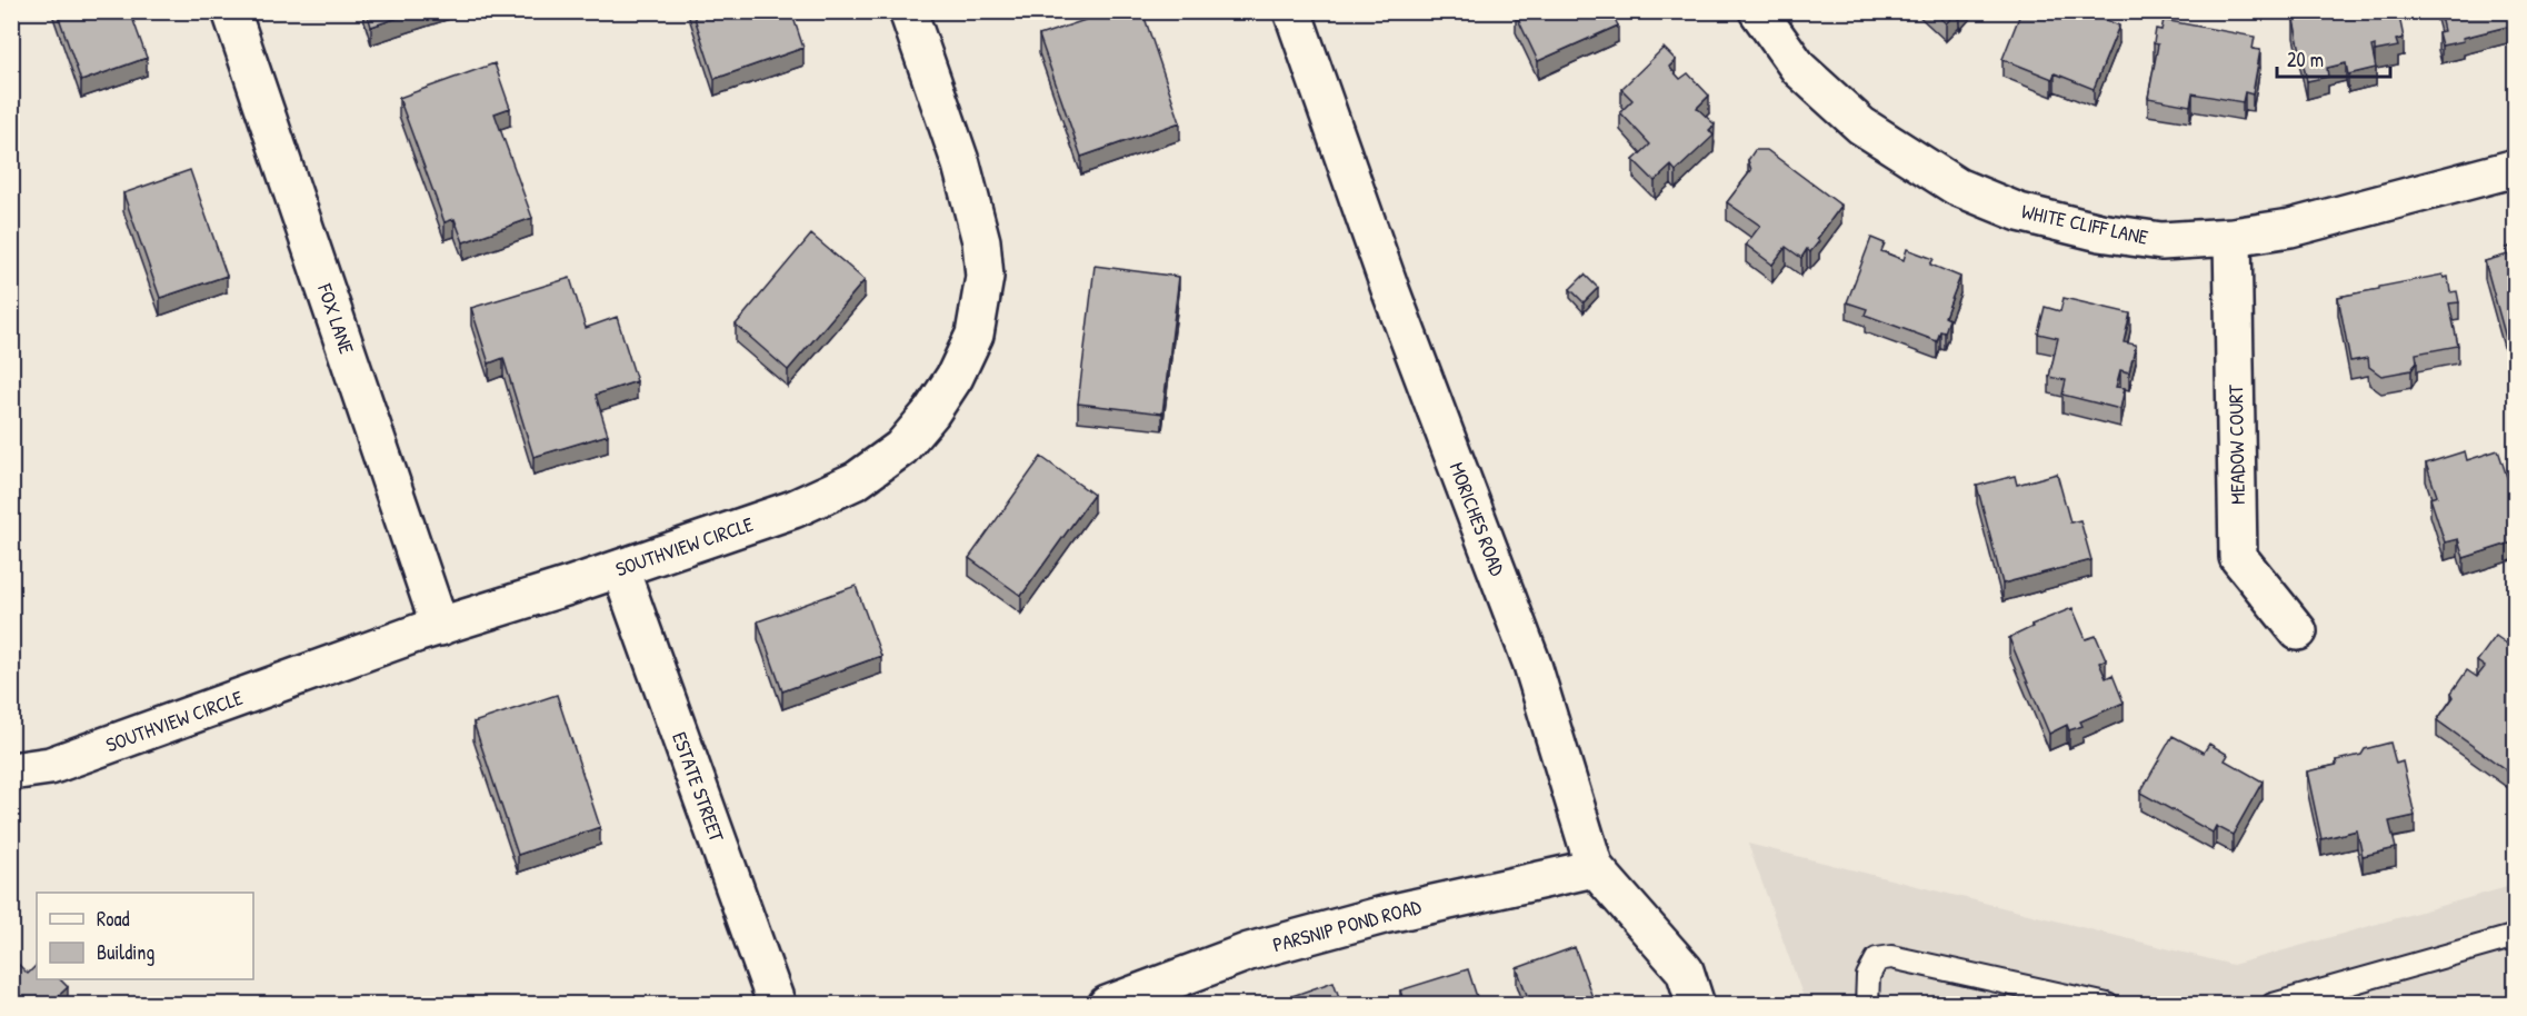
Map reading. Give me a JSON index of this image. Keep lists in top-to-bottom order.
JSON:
{
  "streets": {
    "street": [
      "WHITE CLIFF LANE",
      "FOX LANE",
      "MEADOW COURT",
      "MORICHES ROAD",
      "SOUTHVIEW CIRCLE",
      "ESTATE STREET",
      "PARSNIP POND ROAD"
    ]
  },
  "crossings": [
    ["WHITE CLIFF LANE", "MEADOW COURT"],
    ["FOX LANE", "SOUTHVIEW CIRCLE"],
    ["MORICHES ROAD", "PARSNIP POND ROAD"],
    ["SOUTHVIEW CIRCLE", "ESTATE STREET"]
  ],
  "legend": ["Road", "Building"],
  "scale_bar": "20 m"
}
